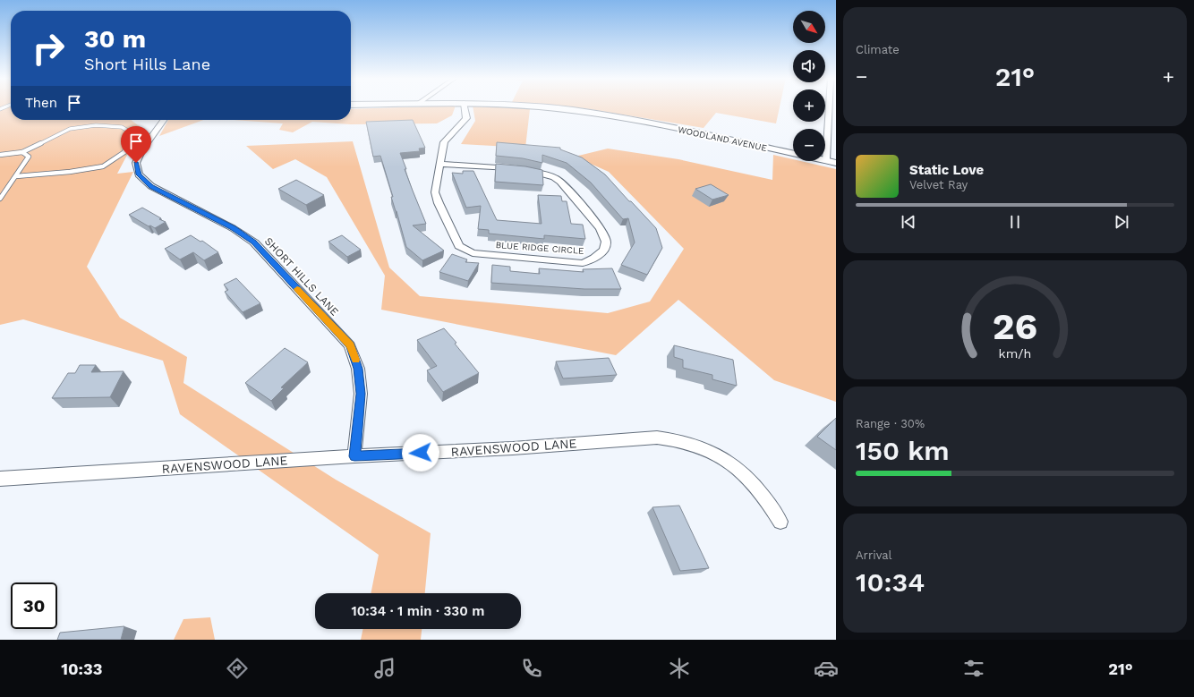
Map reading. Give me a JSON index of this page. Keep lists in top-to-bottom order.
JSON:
{
  "streets": {
    "street": [
      "WOODLAND AVENUE",
      "BLUE RIDGE CIRCLE",
      "SHORT HILLS LANE",
      "RAVENSWOOD LANE"
    ]
  },
  "crossings": [
    ["SHORT HILLS LANE", "RAVENSWOOD LANE"]
  ],
  "north": "bottom right",
  "page": {
    "tile": [
      "Climate",
      ["Range · 30%", "150 km"],
      ["Arrival", "10:34"]
    ],
    "map_buttons": ["+", "−"],
    "turn": ["30 m", "Short Hills Lane"],
    "heat": ["−", "21°", "+"],
    "then": "Then",
    "song": ["Static Love", "Velvet Ray"],
    "limit": "30",
    "trip": "10:34 · 1 min · 330 m",
    "tabs": ["10:33", "21°"],
    "gauge": ["26", "km/h"]
  }
}
